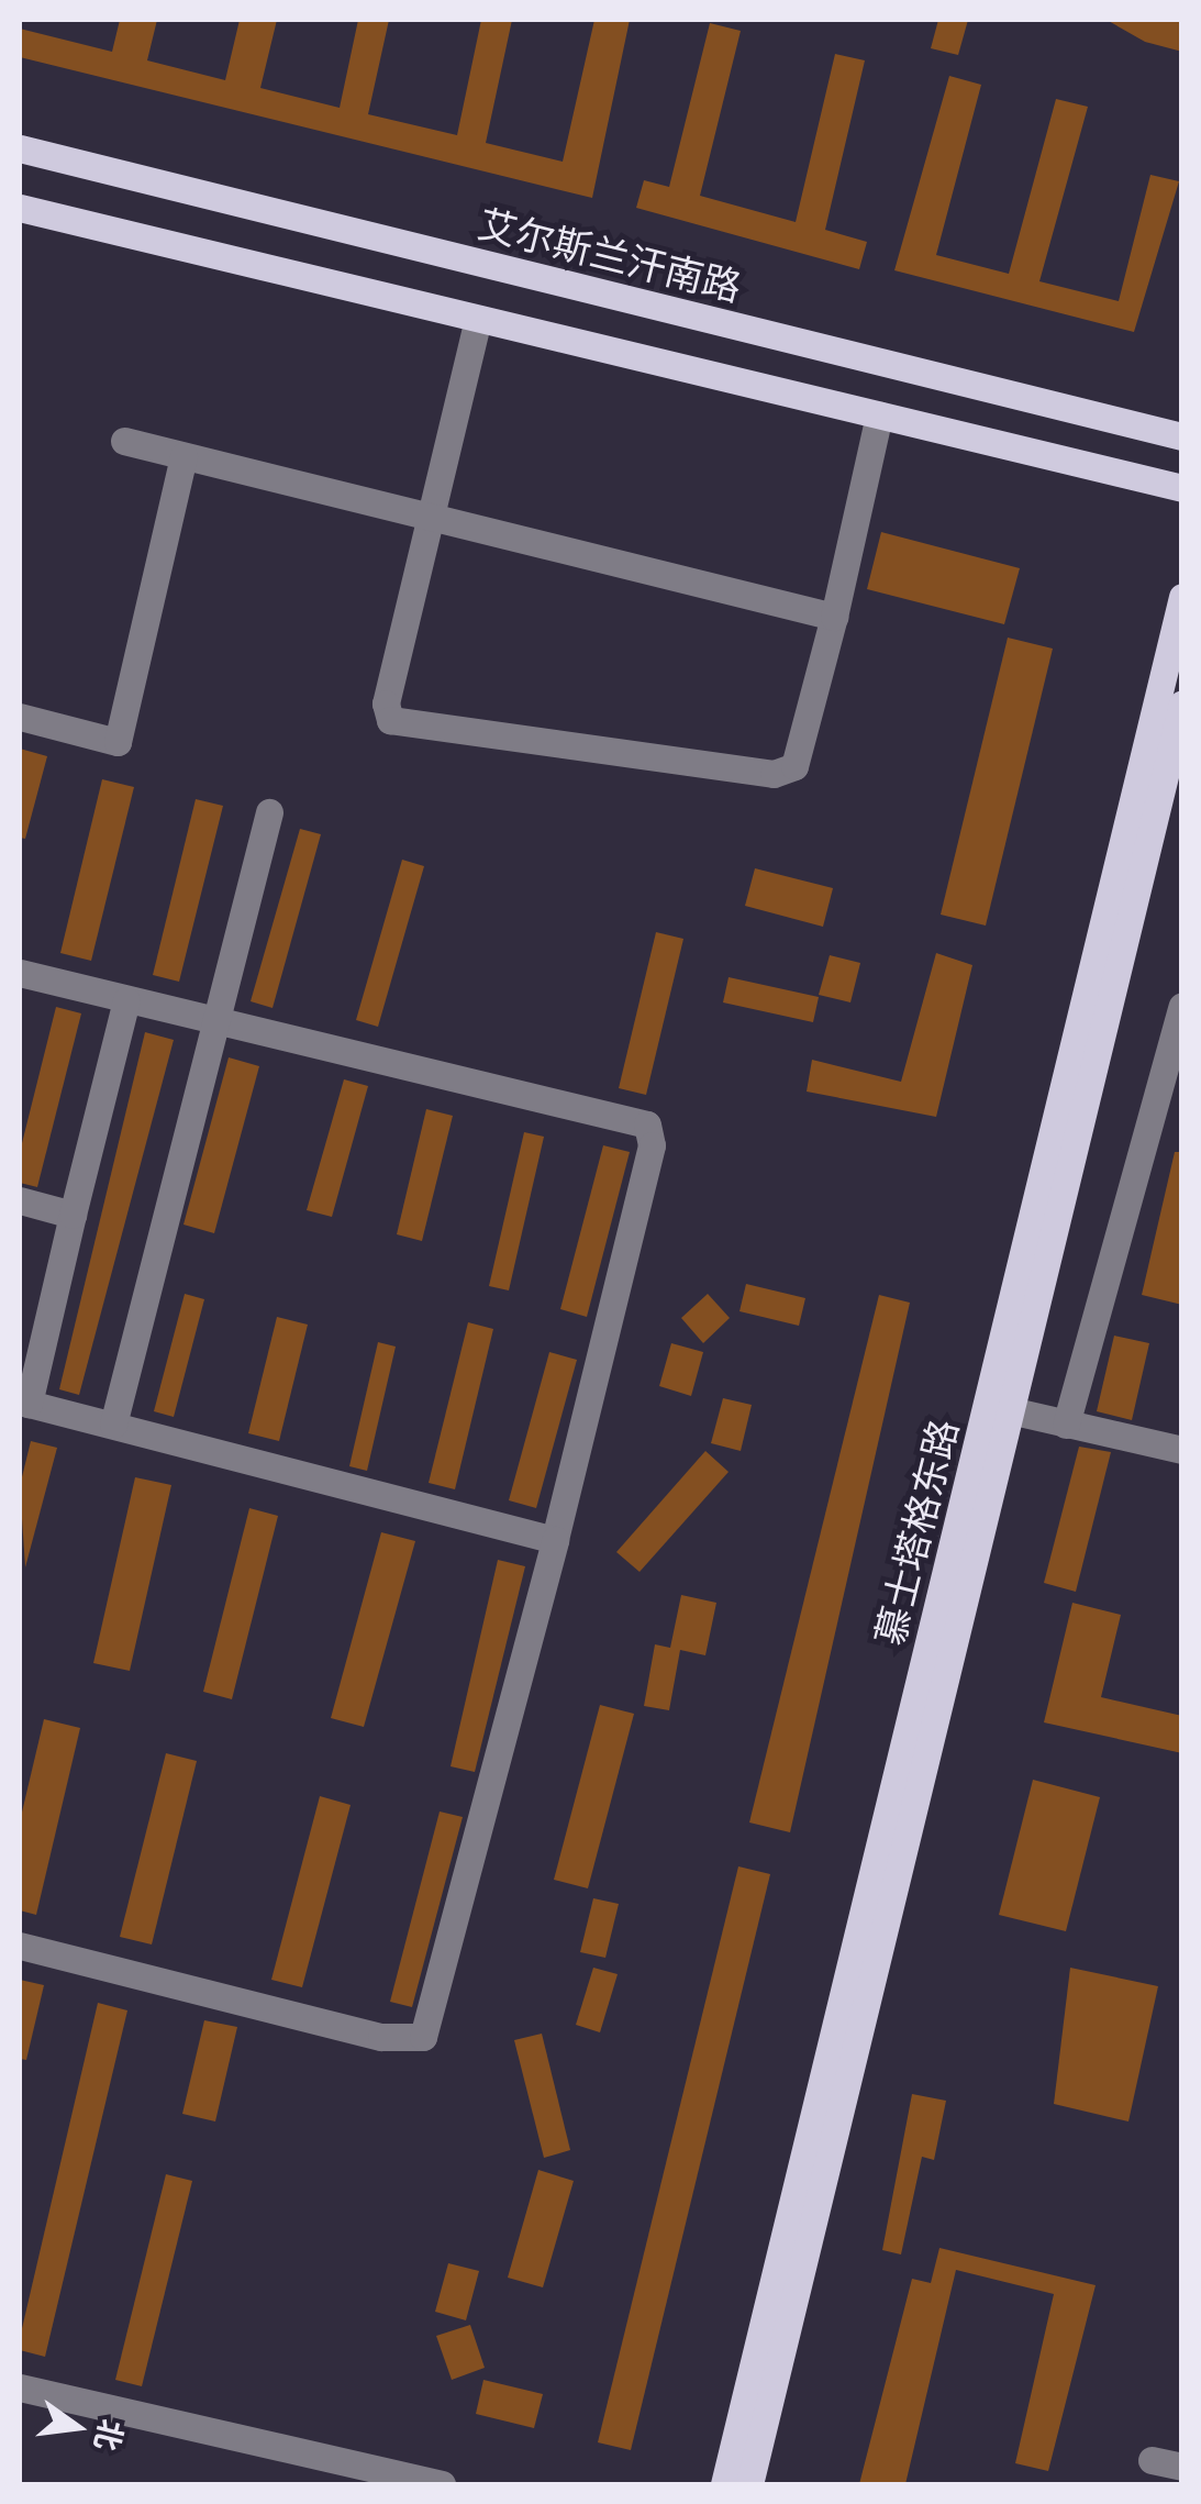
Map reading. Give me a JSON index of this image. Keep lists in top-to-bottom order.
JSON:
{
  "streets": {
    "main road": ["艾尔斯兰汗南路", "慕士塔格东路"]
  },
  "north": "right"
}
